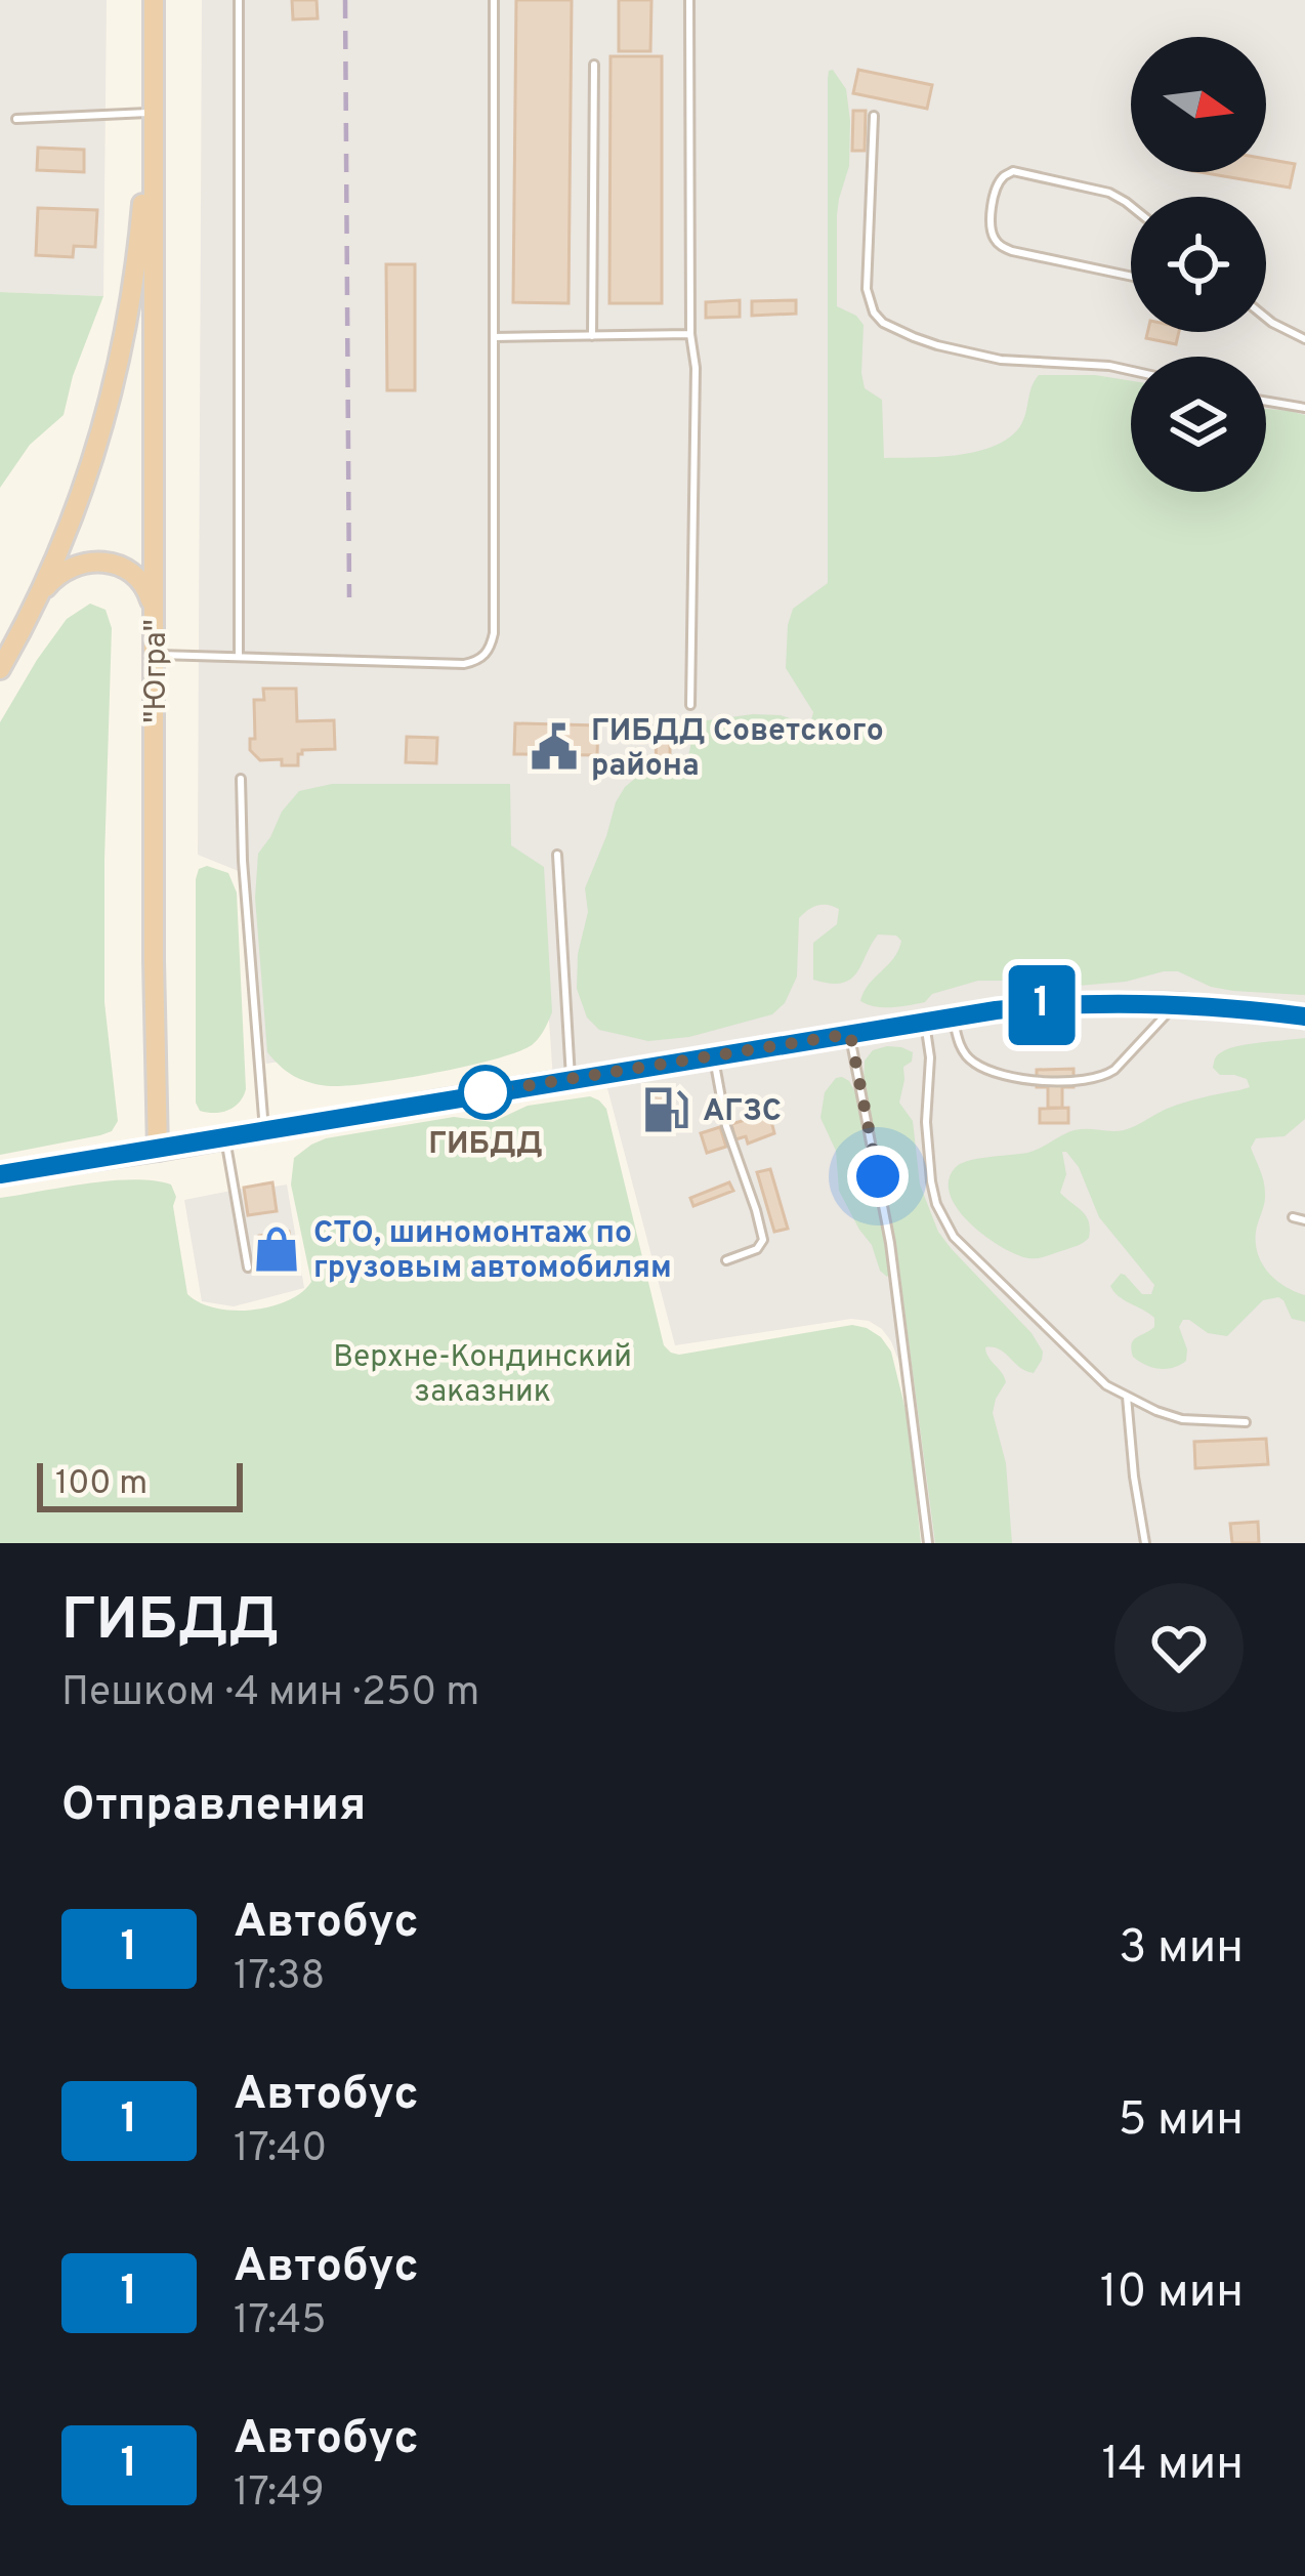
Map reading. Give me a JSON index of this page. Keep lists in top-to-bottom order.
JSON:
{
  "streets": {
    "highway": ["\"Югра\""]
  },
  "parks": ["Верхне-Кондинский заказник"],
  "places": {
    "public building": ["ГИБДД Советского района"],
    "other": ["ГИБДД"],
    "fuel station": ["АГЗС"],
    "shop": ["СТО, шиномонтаж по грузовым автомобилям"]
  },
  "lines": ["bus line 1"],
  "scale_bar": "100 m",
  "north": "right",
  "page": {
    "on_map": "1",
    "scale": "100 m",
    "heading": [
      ["ГИБДД", "Пешком · 4 мин · 250 m"],
      "Отправления"
    ],
    "list": [
      {
        "mark": "1",
        "name": "Автобус",
        "note": "17:38",
        "value": "3 мин"
      },
      {
        "mark": "1",
        "name": "Автобус",
        "note": "17:40",
        "value": "5 мин"
      },
      {
        "mark": "1",
        "name": "Автобус",
        "note": "17:45",
        "value": "10 мин"
      },
      {
        "mark": "1",
        "name": "Автобус",
        "note": "17:49",
        "value": "14 мин"
      }
    ]
  }
}
